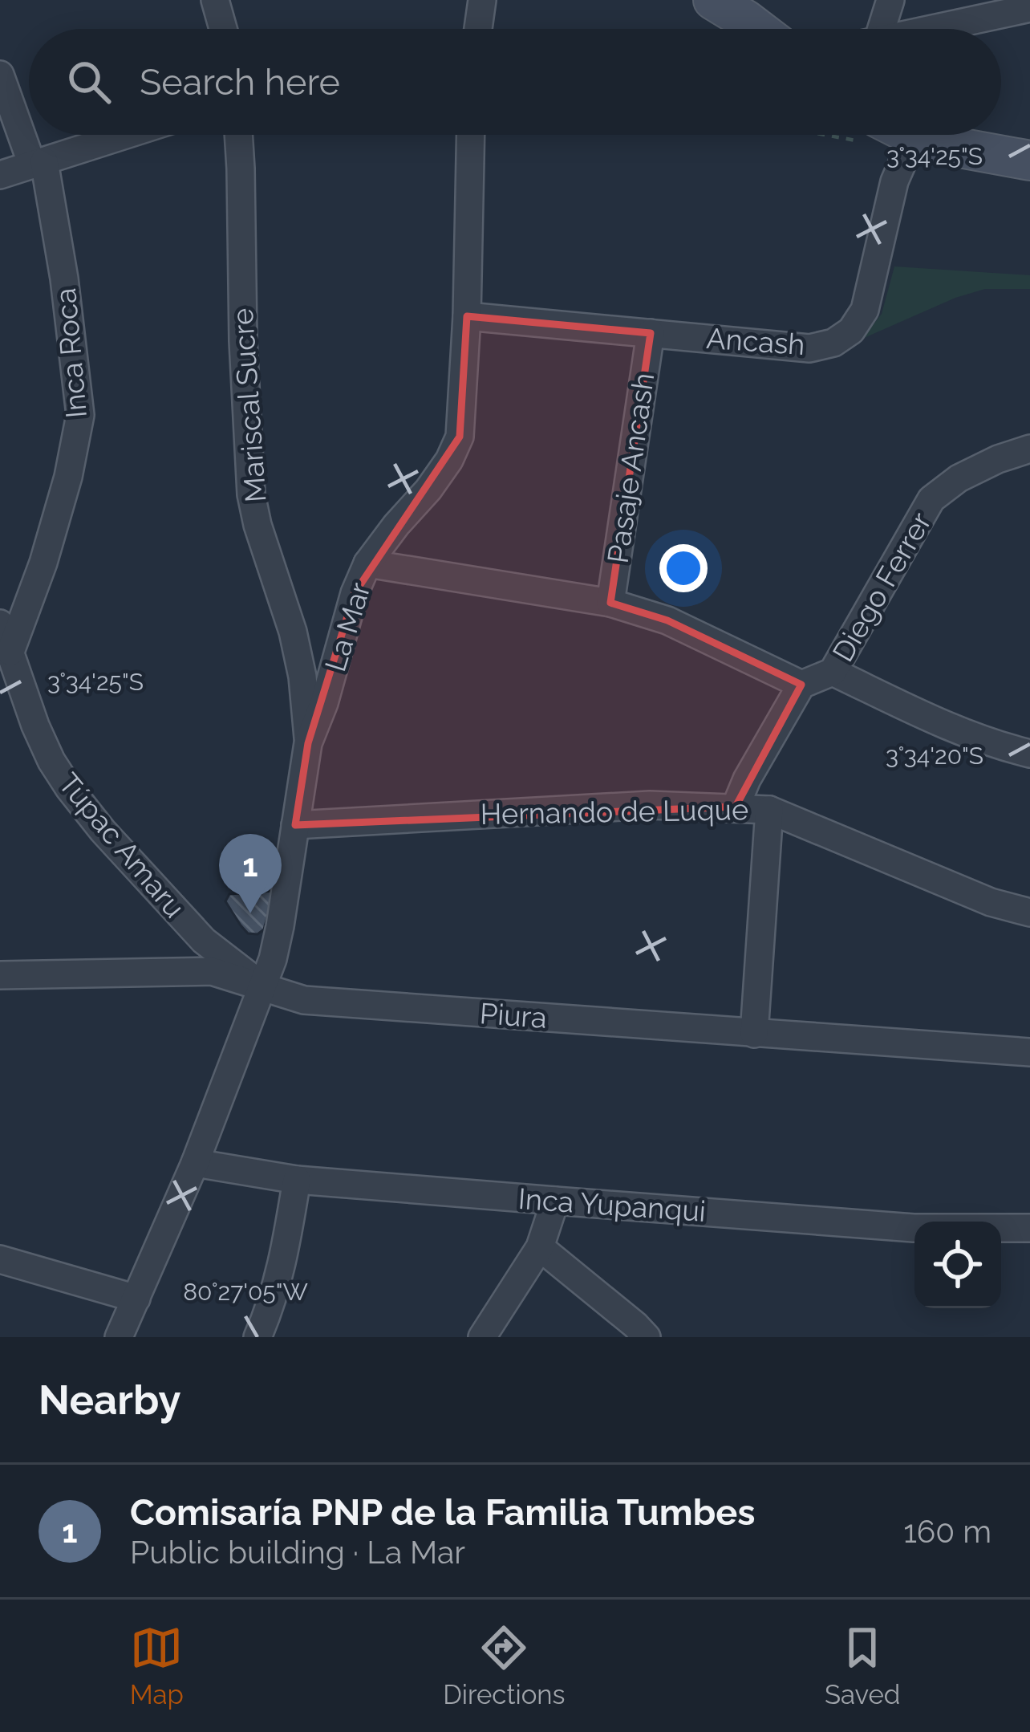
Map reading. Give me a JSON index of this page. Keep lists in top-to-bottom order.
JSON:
{
  "streets": {
    "street": [
      "Ancash",
      "Inca Roca",
      "Mariscal Sucre",
      "Pasaje Ancash",
      "Diego Ferrer",
      "La Mar",
      "Hernando de Luque",
      "Túpac Amaru",
      "Piura",
      "Inca Yupanqui"
    ]
  },
  "crossings": [
    ["Ancash", "Pasaje Ancash"],
    ["Ancash", "La Mar"],
    ["Inca Roca", "Túpac Amaru"],
    ["Mariscal Sucre", "La Mar"],
    ["Diego Ferrer", "Hernando de Luque"],
    ["La Mar", "Hernando de Luque"],
    ["La Mar", "Túpac Amaru"],
    ["La Mar", "Piura"],
    ["La Mar", "Inca Yupanqui"],
    ["Túpac Amaru", "Piura"]
  ],
  "page": {
    "search": "Search here",
    "pins": "1",
    "heading": "Nearby",
    "list": [
      {
        "mark": "1",
        "name": "Comisaría PNP de la Familia Tumbes",
        "note": "Public building · La Mar",
        "value": "160 m"
      }
    ],
    "nav": ["Map", "Directions", "Saved"]
  },
  "coordinates": ["3°34'25\"S", "3°34'20\"S", "80°27'05\"W"]
}
